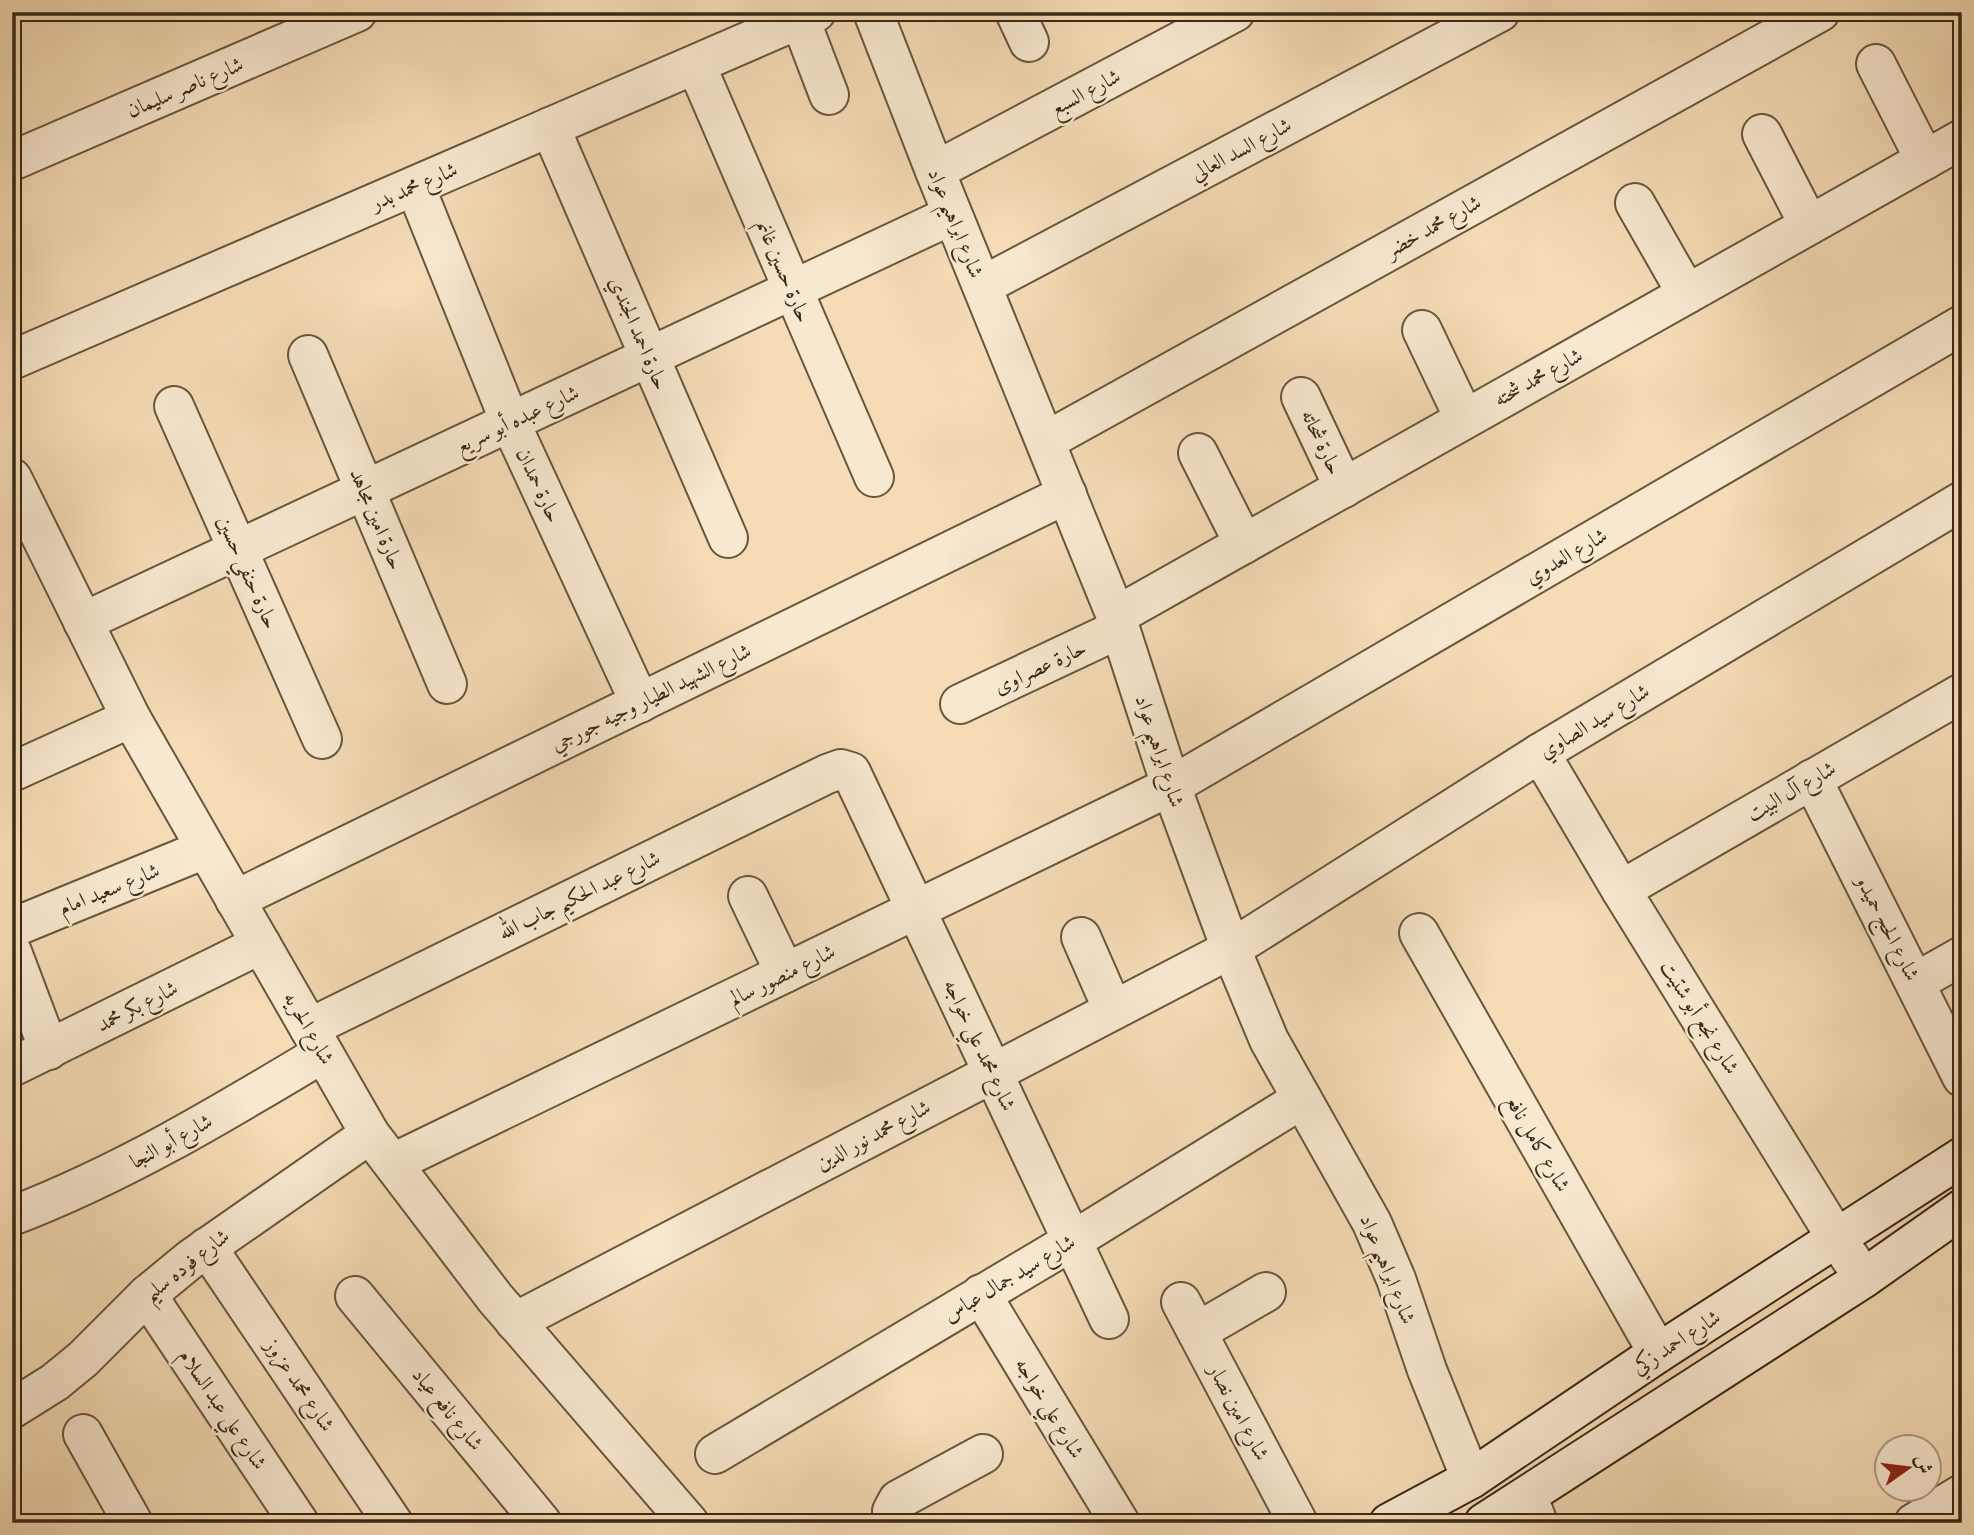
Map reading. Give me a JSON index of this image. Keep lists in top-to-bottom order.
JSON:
{
  "streets": {
    "street": [
      "شارع ناصر سليمان",
      "شارع السبع",
      "شارع السد العالي",
      "شارع محمد بدر",
      "شارع ابراهيم عواد",
      "شارع محمد خضر",
      "حارة حسين غانم",
      "حارة احمد الجندي",
      "شارع محمد شحته",
      "شارع عبده أبو سريع",
      "حارة شحاته",
      "حارة حمدان",
      "حارة امين مجاهد",
      "شارع العدوي",
      "حارة حنفي حسين",
      "حارة عصراوى",
      "شارع الشهيد الطيار وجيه جورجي",
      "شارع سيد الصاوي",
      "شارع آل البيت",
      "شارع سعيد امام",
      "شارع عبد الحكيم جاب الله",
      "شارع الحج حميدو",
      "شارع منصور سالم",
      "شارع بكر محمد",
      "شارع نجع أبو شتيت",
      "شارع الحريه",
      "شارع محمد علي خواجه",
      "شارع محمد نور الدين",
      "شارع أبو النجا",
      "شارع كامل نافع",
      "شارع فوده سليم",
      "شارع سيد جمال عباس",
      "شارع احمد زكي",
      "شارع محمد عزوز",
      "شارع علي خواجه",
      "شارع علي عبد السلام",
      "شارع نافع عياد",
      "شارع امين نصار"
    ]
  },
  "crossings": [
    ["شارع السبع", "شارع ابراهيم عواد"],
    ["شارع السد العالي", "شارع ابراهيم عواد"],
    ["شارع محمد بدر", "حارة حسين غانم"],
    ["شارع محمد بدر", "حارة احمد الجندي"],
    ["شارع محمد بدر", "حارة حمدان"],
    ["شارع ابراهيم عواد", "شارع محمد خضر"],
    ["شارع ابراهيم عواد", "شارع محمد شحته"],
    ["شارع ابراهيم عواد", "شارع عبده أبو سريع"],
    ["شارع ابراهيم عواد", "شارع العدوي"],
    ["شارع ابراهيم عواد", "حارة عصراوى"],
    ["شارع ابراهيم عواد", "شارع الشهيد الطيار وجيه جورجي"],
    ["شارع ابراهيم عواد", "شارع سيد الصاوي"],
    ["شارع ابراهيم عواد", "شارع منصور سالم"],
    ["شارع ابراهيم عواد", "شارع محمد نور الدين"],
    ["شارع ابراهيم عواد", "شارع سيد جمال عباس"],
    ["شارع ابراهيم عواد", "شارع احمد زكي"],
    ["حارة حسين غانم", "شارع عبده أبو سريع"],
    ["حارة احمد الجندي", "شارع عبده أبو سريع"],
    ["شارع محمد شحته", "حارة شحاته"],
    ["شارع محمد شحته", "حارة عصراوى"],
    ["شارع عبده أبو سريع", "حارة حمدان"],
    ["شارع عبده أبو سريع", "حارة امين مجاهد"],
    ["شارع عبده أبو سريع", "حارة حنفي حسين"],
    ["شارع عبده أبو سريع", "شارع الحريه"],
    ["حارة حمدان", "شارع الشهيد الطيار وجيه جورجي"],
    ["شارع العدوي", "شارع منصور سالم"],
    ["شارع الشهيد الطيار وجيه جورجي", "شارع الحريه"],
    ["شارع سيد الصاوي", "شارع نجع أبو شتيت"],
    ["شارع سيد الصاوي", "شارع محمد نور الدين"],
    ["شارع آل البيت", "شارع الحج حميدو"],
    ["شارع آل البيت", "شارع نجع أبو شتيت"],
    ["شارع سعيد امام", "شارع الحريه"],
    ["شارع عبد الحكيم جاب الله", "شارع الحريه"],
    ["شارع عبد الحكيم جاب الله", "شارع محمد علي خواجه"],
    ["شارع عبد الحكيم جاب الله", "شارع أبو النجا"],
    ["شارع منصور سالم", "شارع الحريه"],
    ["شارع منصور سالم", "شارع محمد علي خواجه"],
    ["شارع منصور سالم", "شارع فوده سليم"],
    ["شارع بكر محمد", "شارع الحريه"],
    ["شارع نجع أبو شتيت", "شارع احمد زكي"],
    ["شارع الحريه", "شارع محمد نور الدين"],
    ["شارع الحريه", "شارع أبو النجا"],
    ["شارع الحريه", "شارع فوده سليم"],
    ["شارع محمد علي خواجه", "شارع محمد نور الدين"],
    ["شارع محمد علي خواجه", "شارع سيد جمال عباس"],
    ["شارع كامل نافع", "شارع احمد زكي"],
    ["شارع فوده سليم", "شارع محمد عزوز"],
    ["شارع فوده سليم", "شارع علي عبد السلام"],
    ["شارع سيد جمال عباس", "شارع علي خواجه"]
  ],
  "north": "right"
}
